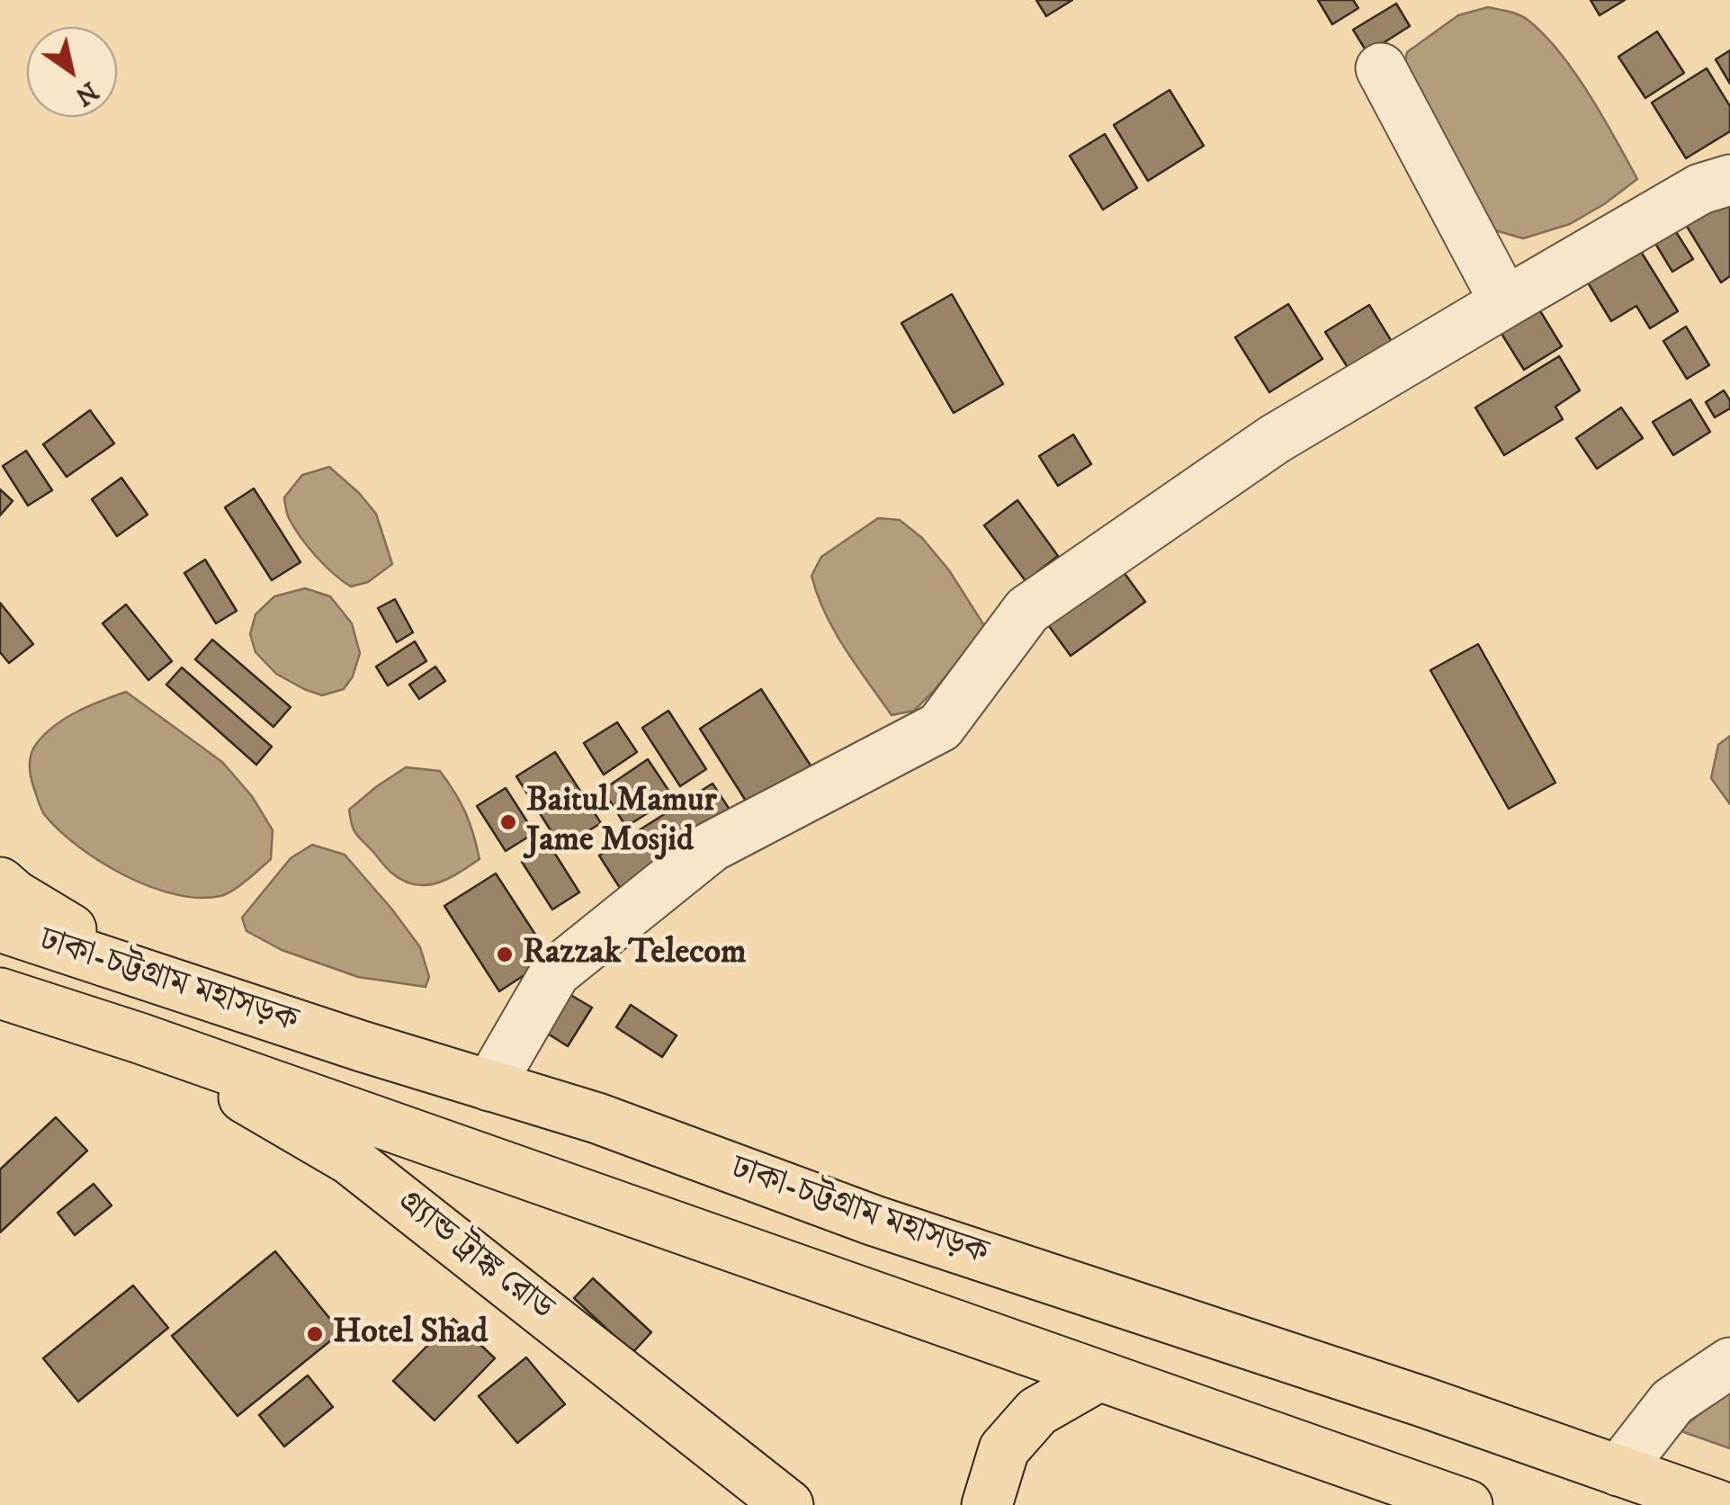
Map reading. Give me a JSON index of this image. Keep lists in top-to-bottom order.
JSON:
{
  "streets": {
    "highway": ["ঢাকা-চট্টগ্রাম মহাসড়ক", "গ্র্যান্ড ট্রাঙ্ক রোড"]
  },
  "crossings": [
    ["ঢাকা-চট্টগ্রাম মহাসড়ক", "গ্র্যান্ড ট্রাঙ্ক রোড"]
  ],
  "places": ["Baitul Mamur Jame Mosjid", "Razzak Telecom", "Hotel Shad"],
  "north": "bottom right"
}
